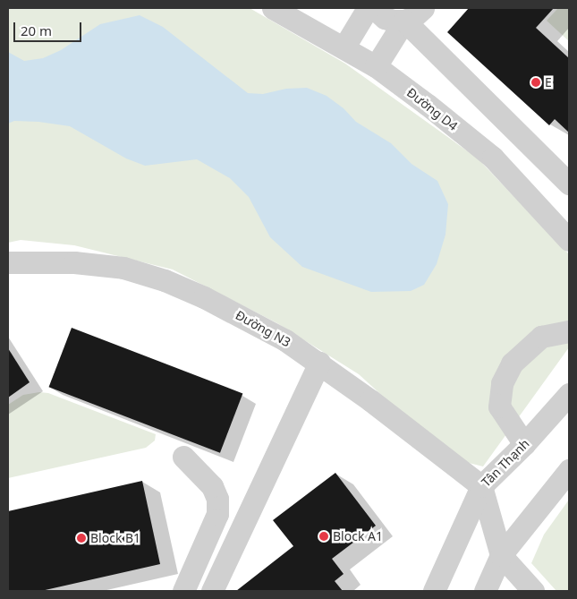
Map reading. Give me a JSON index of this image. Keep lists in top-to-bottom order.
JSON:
{
  "streets": {
    "street": ["Đường D4", "Đường N3", "Tân Thạnh"]
  },
  "crossings": [
    ["Đường N3", "Tân Thạnh"]
  ],
  "places": ["E", "Block A1", "Block B1"],
  "scale_bar": "20 m"
}
